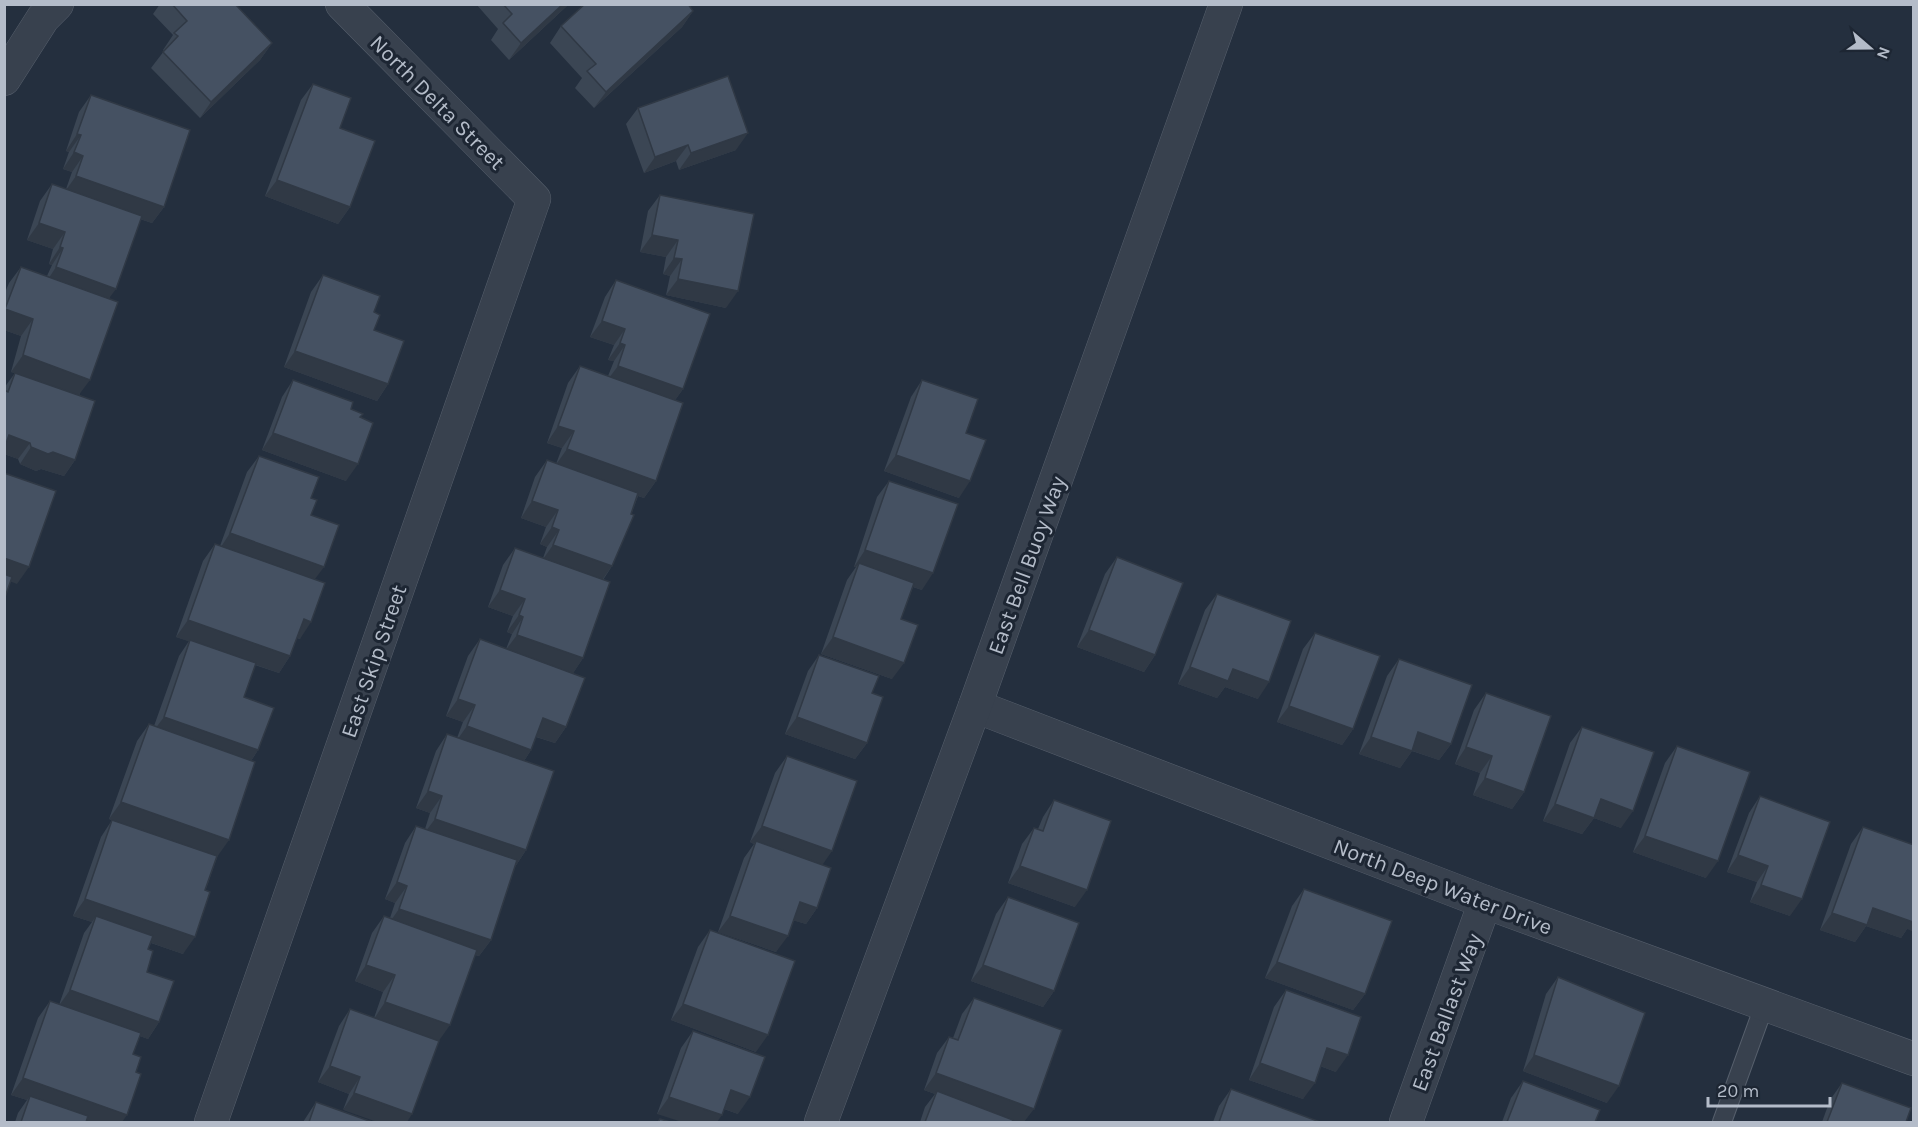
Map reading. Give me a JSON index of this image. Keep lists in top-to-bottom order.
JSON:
{
  "streets": {
    "street": [
      "North Delta Street",
      "East Bell Buoy Way",
      "East Skip Street",
      "North Deep Water Drive",
      "East Ballast Way"
    ]
  },
  "crossings": [
    ["North Delta Street", "East Skip Street"],
    ["East Bell Buoy Way", "North Deep Water Drive"],
    ["North Deep Water Drive", "East Ballast Way"]
  ],
  "scale_bar": "20 m",
  "north": "right"
}
